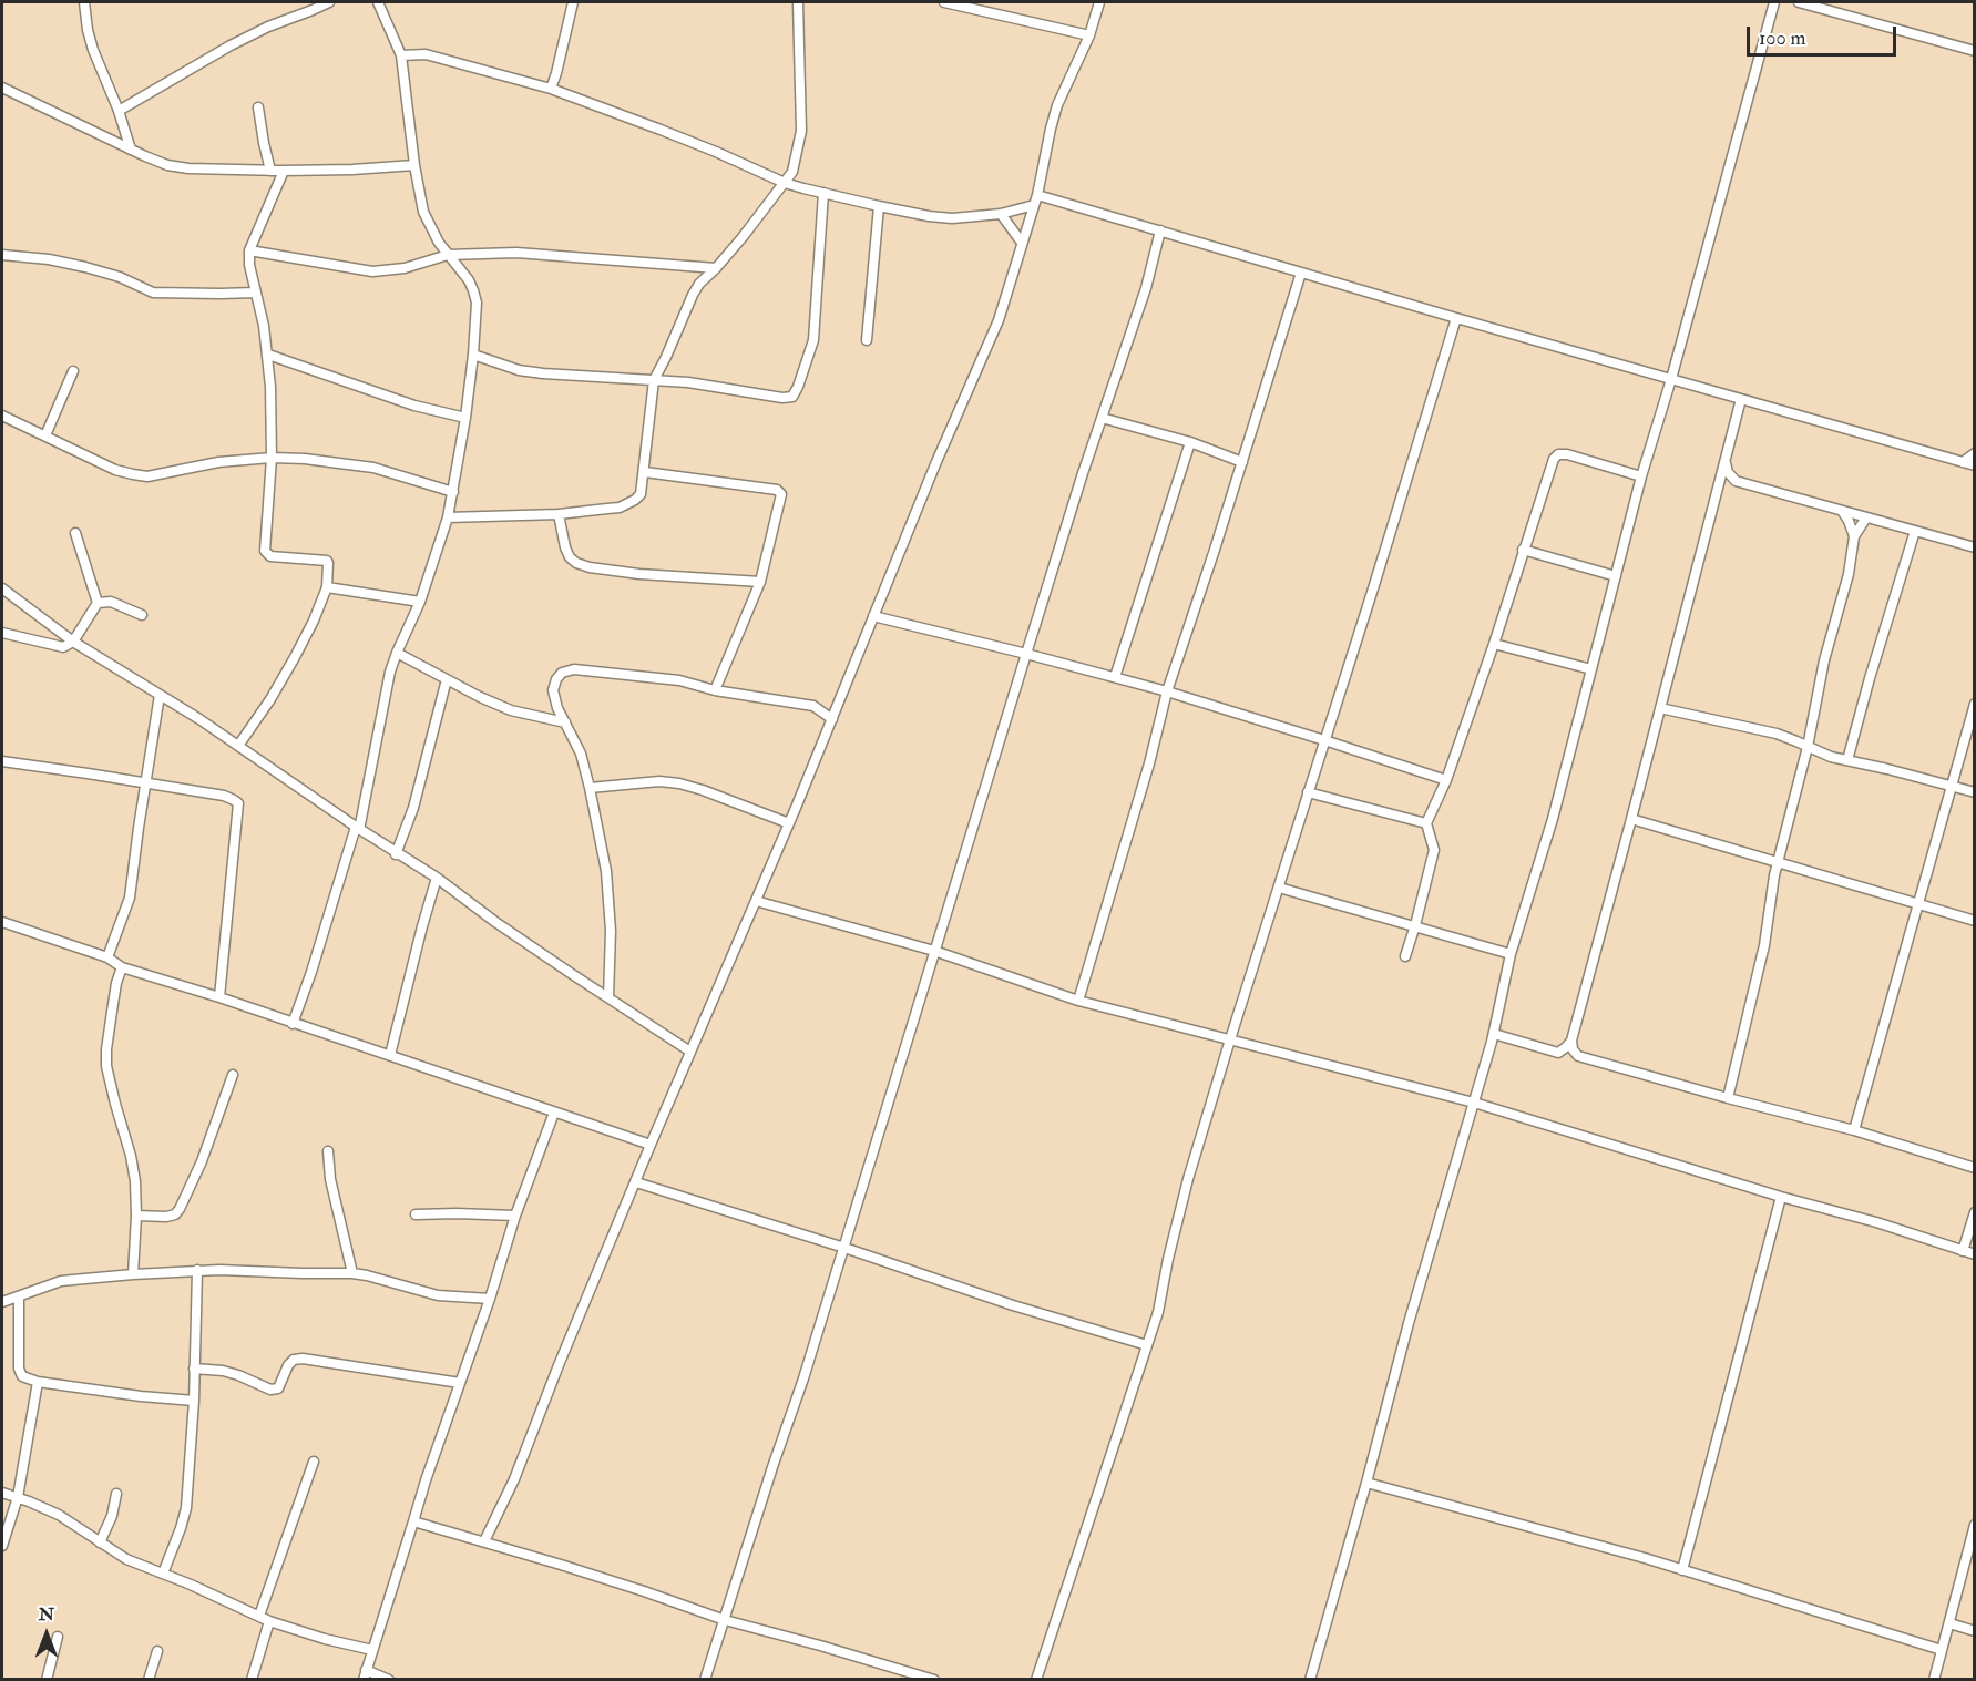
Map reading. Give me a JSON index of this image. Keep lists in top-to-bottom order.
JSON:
{
  "scale_bar": "100 m",
  "north": "top"
}
